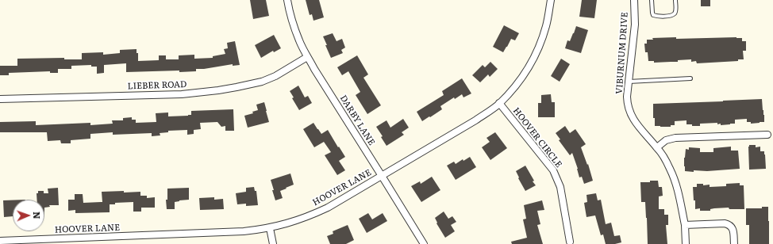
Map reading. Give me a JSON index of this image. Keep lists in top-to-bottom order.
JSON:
{
  "streets": {
    "street": [
      "VIBURNUM DRIVE",
      "LIEBER ROAD",
      "DARBY LANE",
      "HOOVER CIRCLE",
      "HOOVER LANE"
    ]
  },
  "crossings": [
    ["LIEBER ROAD", "DARBY LANE"],
    ["DARBY LANE", "HOOVER LANE"],
    ["HOOVER CIRCLE", "HOOVER LANE"]
  ],
  "north": "right"
}
